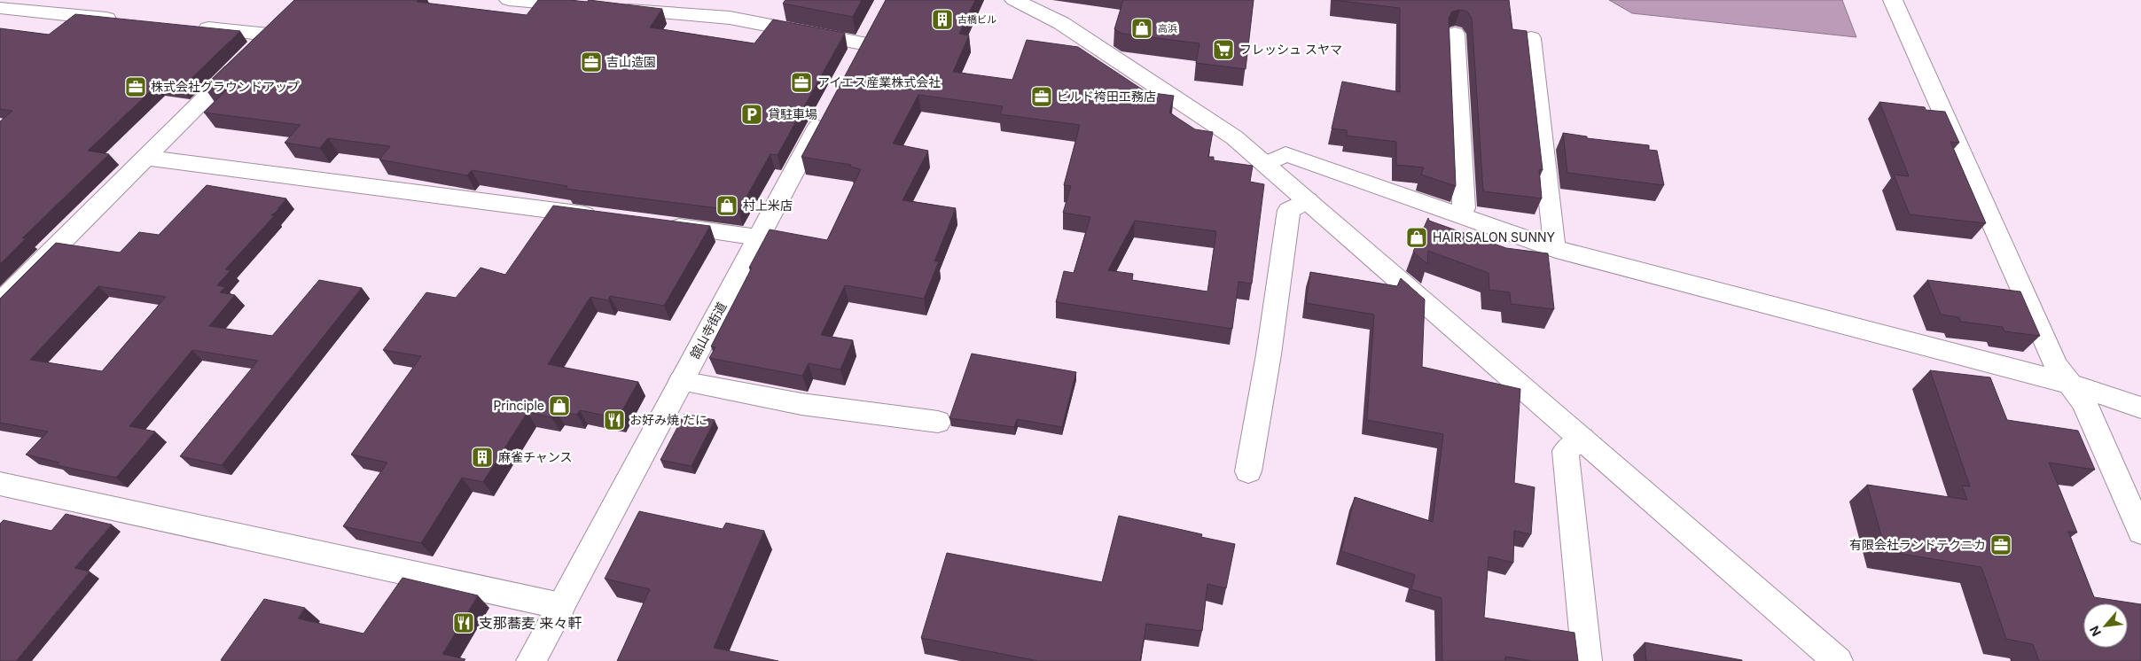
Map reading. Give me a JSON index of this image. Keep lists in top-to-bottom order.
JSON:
{
  "streets": {
    "street": ["舘山寺街道"]
  },
  "places": {
    "building": ["古橋ビル", "麻雀チャンス"],
    "shop": [
      "高浜",
      "村上米店",
      "HAIR SALON SUNNY",
      "Principle"
    ],
    "supermarket": ["フレッシュ スヤマ"],
    "office": [
      "吉山造園",
      "アイエス産業株式会社",
      "株式会社グラウンドアップ",
      "ビルド袴田工務店",
      "有限会社ランドテクニカ"
    ],
    "parking": ["貸駐車場"],
    "restaurant": ["お好み焼 たに", "支那蕎麦 来々軒"]
  },
  "north": "bottom left"
}
